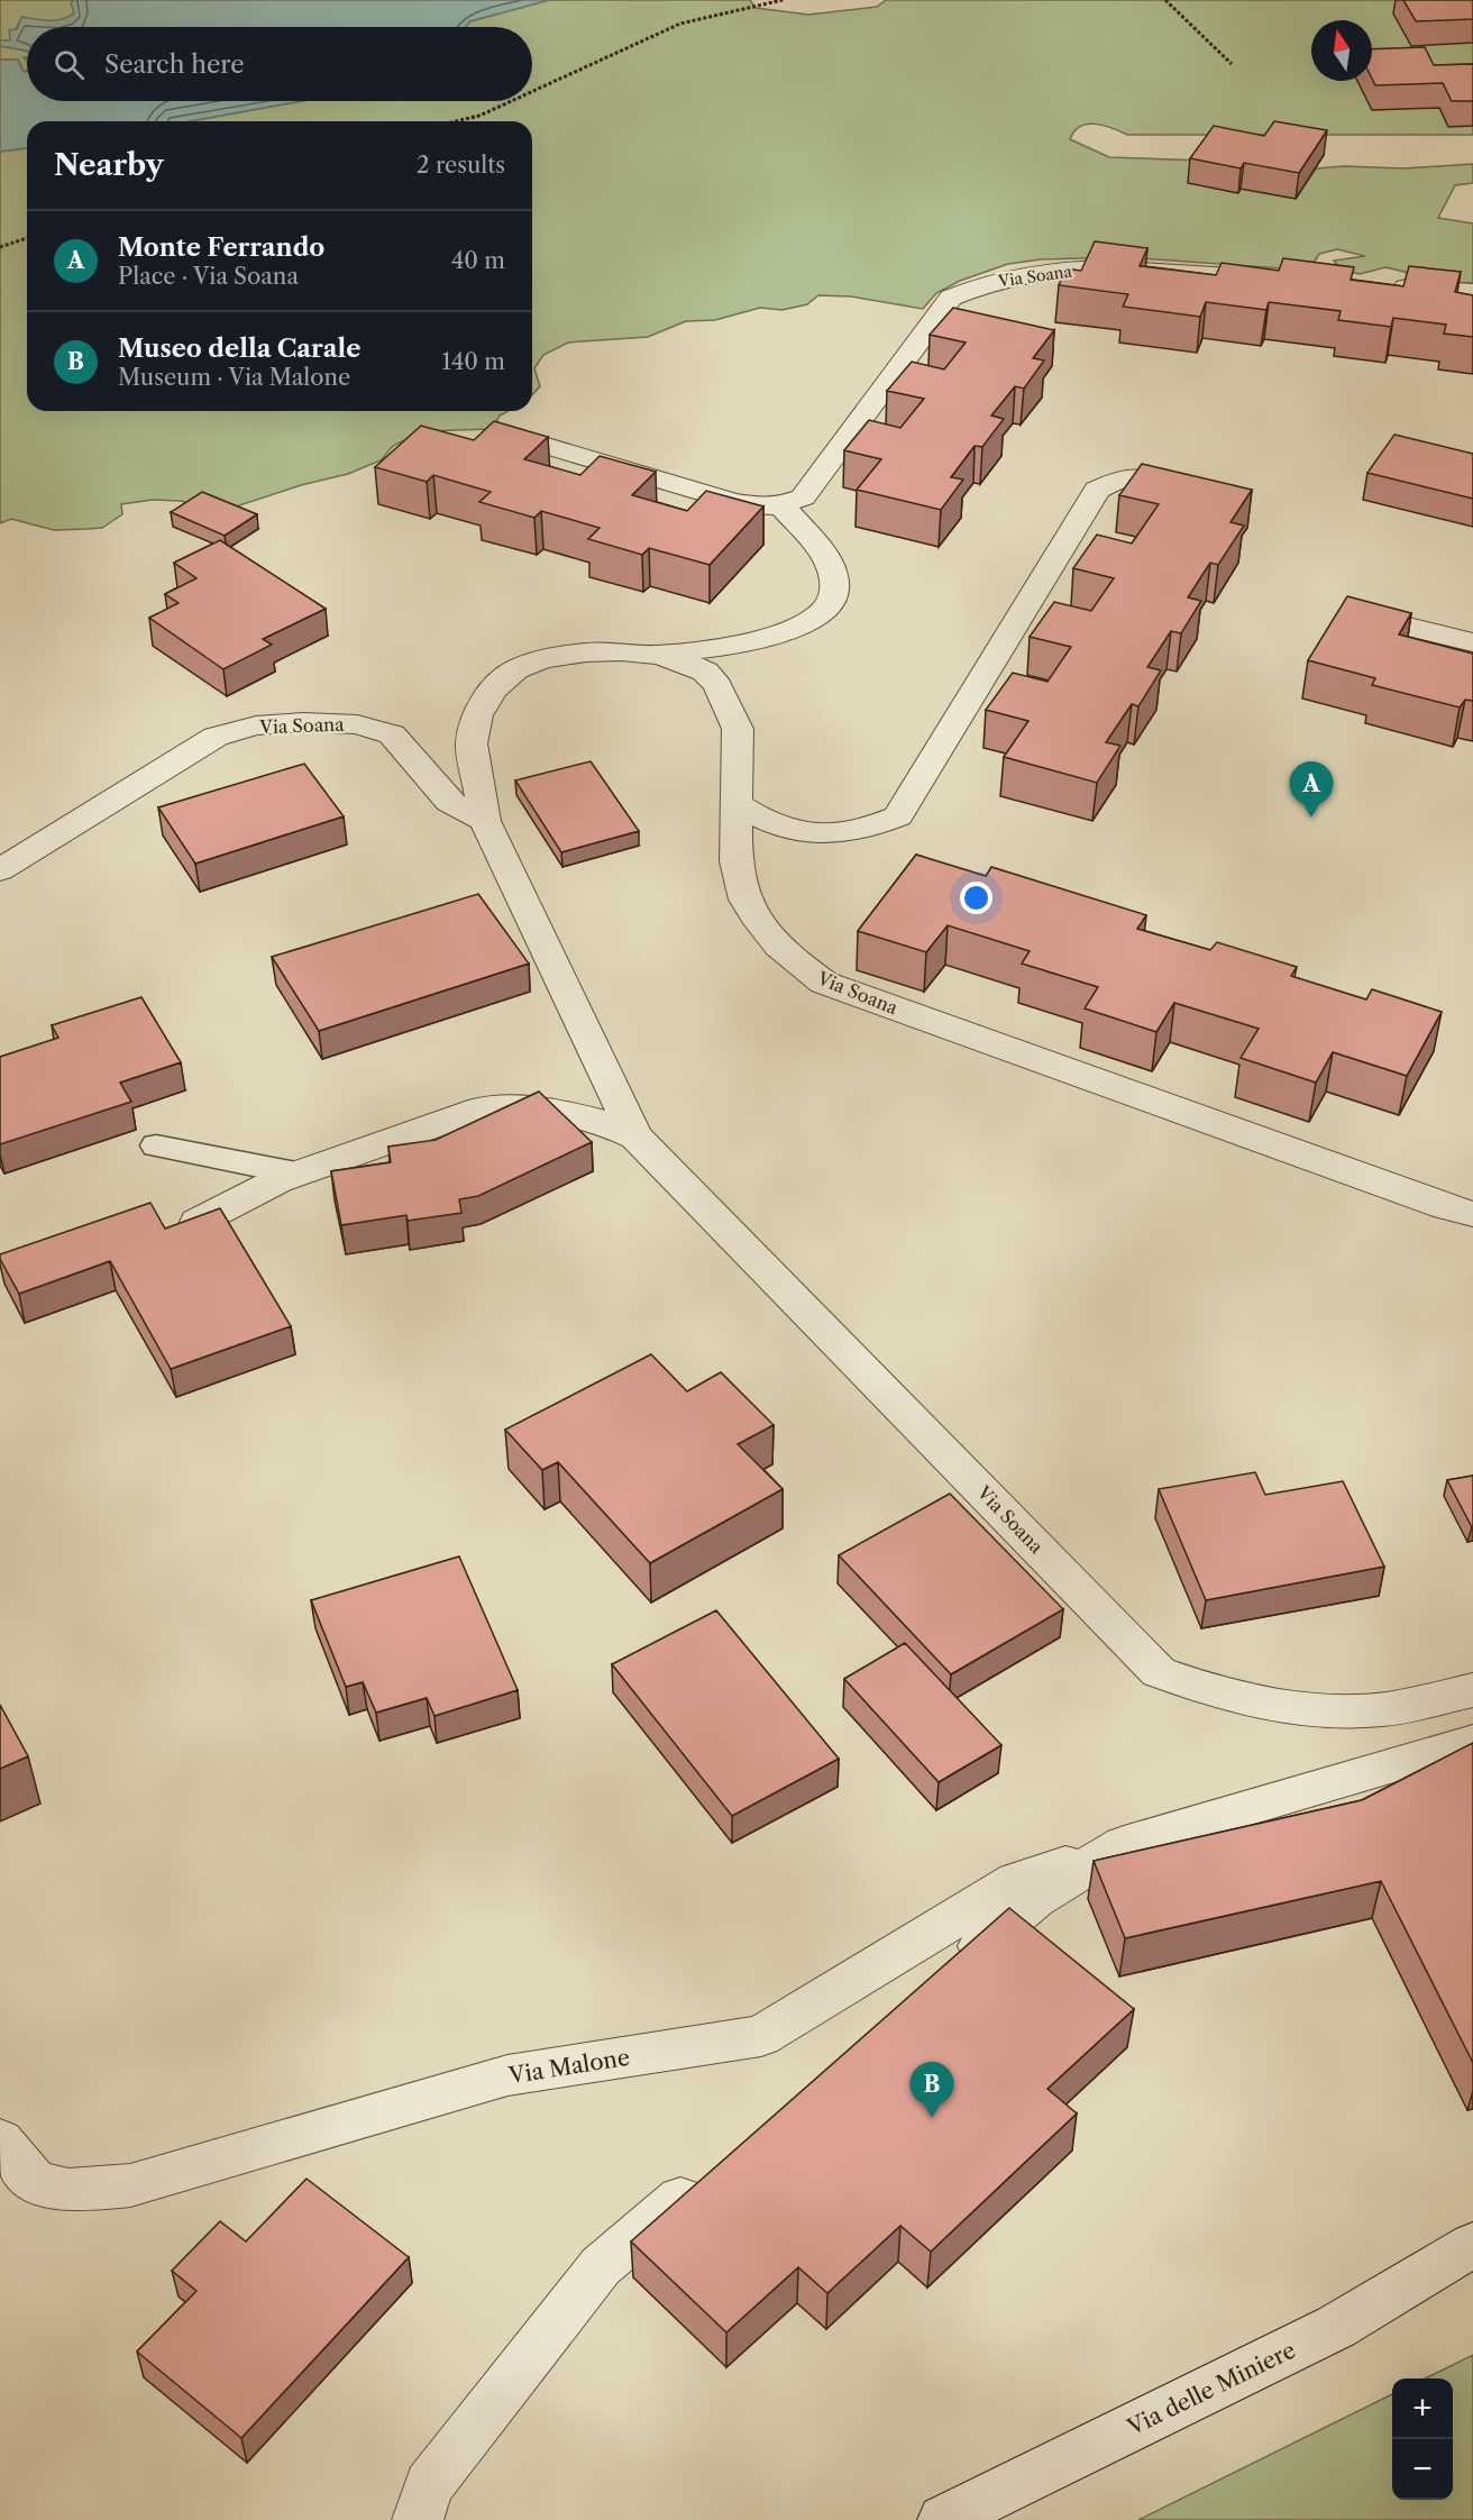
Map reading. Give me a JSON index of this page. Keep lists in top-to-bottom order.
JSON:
{
  "streets": {
    "street": ["Via Soana", "Via Malone", "Via delle Miniere"]
  },
  "north": "top",
  "page": {
    "search": "Search here",
    "heading": ["Nearby", "2 results"],
    "list": [
      {
        "mark": "A",
        "name": "Monte Ferrando",
        "note": "Place · Via Soana",
        "value": "40 m"
      },
      {
        "mark": "B",
        "name": "Museo della Carale",
        "note": "Museum · Via Malone",
        "value": "140 m"
      }
    ],
    "pins": ["A", "B"],
    "map_buttons": ["+", "−"]
  }
}
